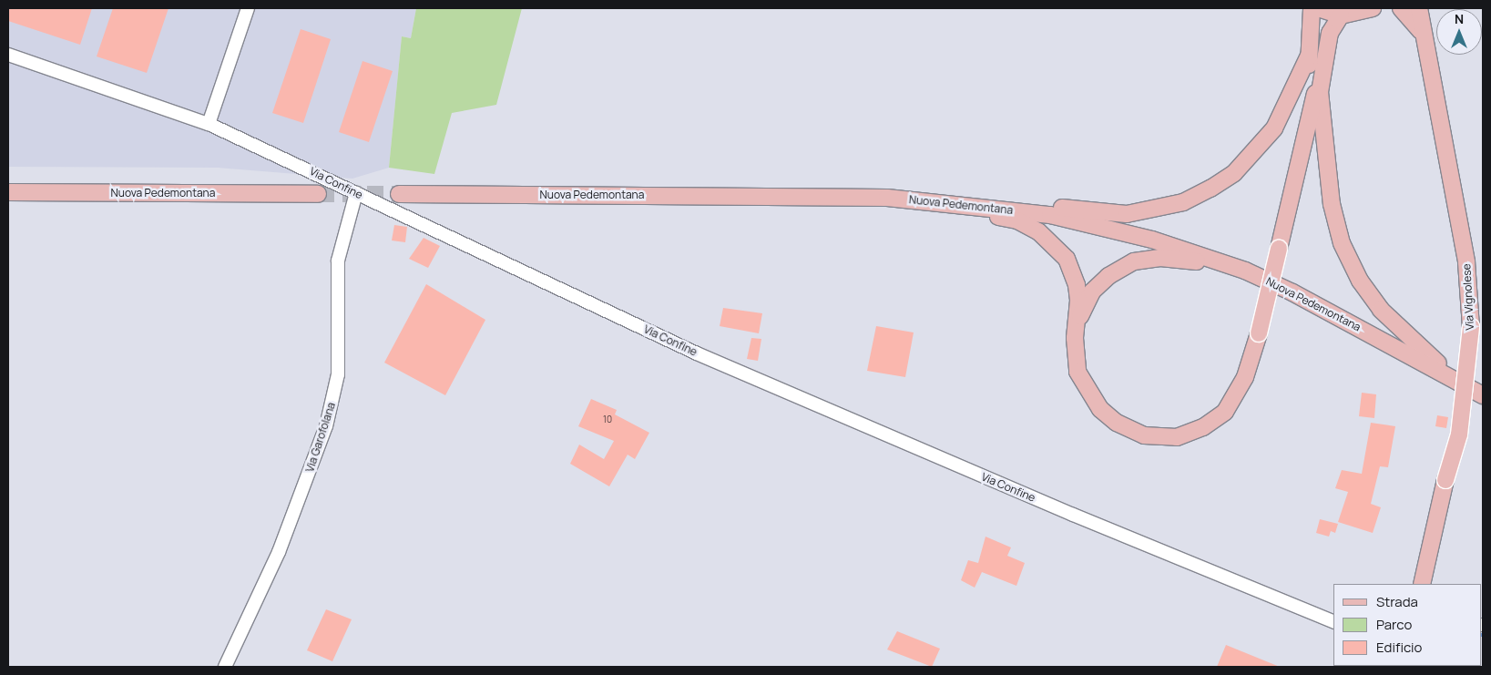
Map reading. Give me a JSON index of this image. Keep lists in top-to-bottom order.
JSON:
{
  "streets": {
    "main road": ["Nuova Pedemontana", "Via Vignolese"],
    "street": ["Via Confine", "Via Garofolana"]
  },
  "crossings": [
    ["Via Confine", "Via Garofolana"]
  ],
  "house_numbers": ["10"],
  "legend": ["Strada", "Parco", "Edificio"],
  "north": "top"
}
